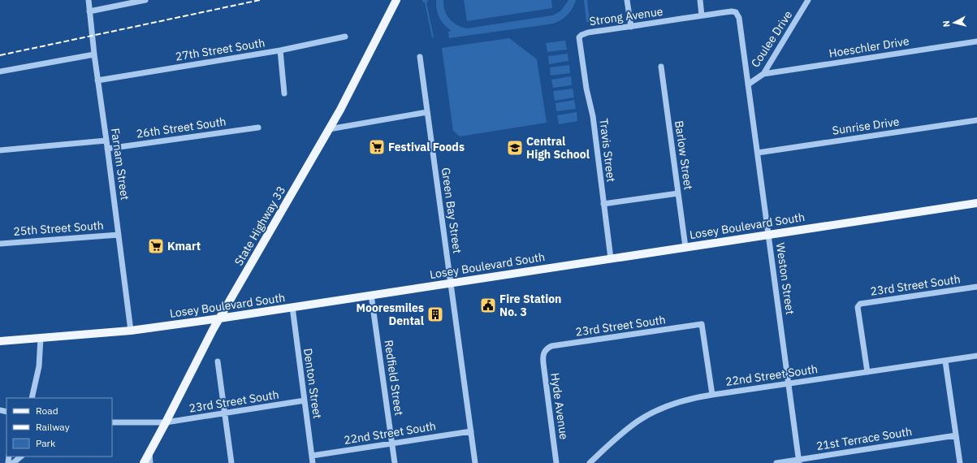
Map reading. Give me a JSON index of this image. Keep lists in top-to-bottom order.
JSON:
{
  "streets": {
    "main road": ["State Highway 33", "Losey Boulevard South"],
    "street": [
      "Strong Avenue",
      "Coulee Drive",
      "Hoeschler Drive",
      "27th Street South",
      "Sunrise Drive",
      "26th Street South",
      "Travis Street",
      "Barlow Street",
      "Farnam Street",
      "Green Bay Street",
      "25th Street South",
      "Weston Street",
      "23rd Street South",
      "22nd Street South",
      "Redfield Street",
      "Denton Street",
      "Hyde Avenue",
      "21st Terrace South"
    ]
  },
  "crossings": [
    ["Strong Avenue", "Travis Street"],
    ["Strong Avenue", "Weston Street"],
    ["Coulee Drive", "Hoeschler Drive"],
    ["Coulee Drive", "Weston Street"],
    ["27th Street South", "Farnam Street"],
    ["Sunrise Drive", "Weston Street"],
    ["26th Street South", "Farnam Street"],
    ["Travis Street", "Losey Boulevard South"],
    ["Barlow Street", "Losey Boulevard South"],
    ["Farnam Street", "Losey Boulevard South"],
    ["Farnam Street", "25th Street South"],
    ["Green Bay Street", "Losey Boulevard South"],
    ["Green Bay Street", "22nd Street South"],
    ["State Highway 33", "Losey Boulevard South"],
    ["State Highway 33", "23rd Street South"],
    ["Losey Boulevard South", "Weston Street"],
    ["Losey Boulevard South", "Redfield Street"],
    ["Losey Boulevard South", "Denton Street"],
    ["Weston Street", "22nd Street South"],
    ["Weston Street", "21st Terrace South"],
    ["23rd Street South", "22nd Street South"],
    ["23rd Street South", "Denton Street"],
    ["23rd Street South", "Hyde Avenue"],
    ["22nd Street South", "Redfield Street"],
    ["22nd Street South", "Denton Street"]
  ],
  "places": {
    "supermarket": ["Festival Foods", "Kmart"],
    "school or university": ["Central High School"],
    "public building": ["Fire Station No. 3"],
    "building": ["Mooresmiles Dental"]
  },
  "legend": ["Road", "Railway", "Park"],
  "north": "left"
}
